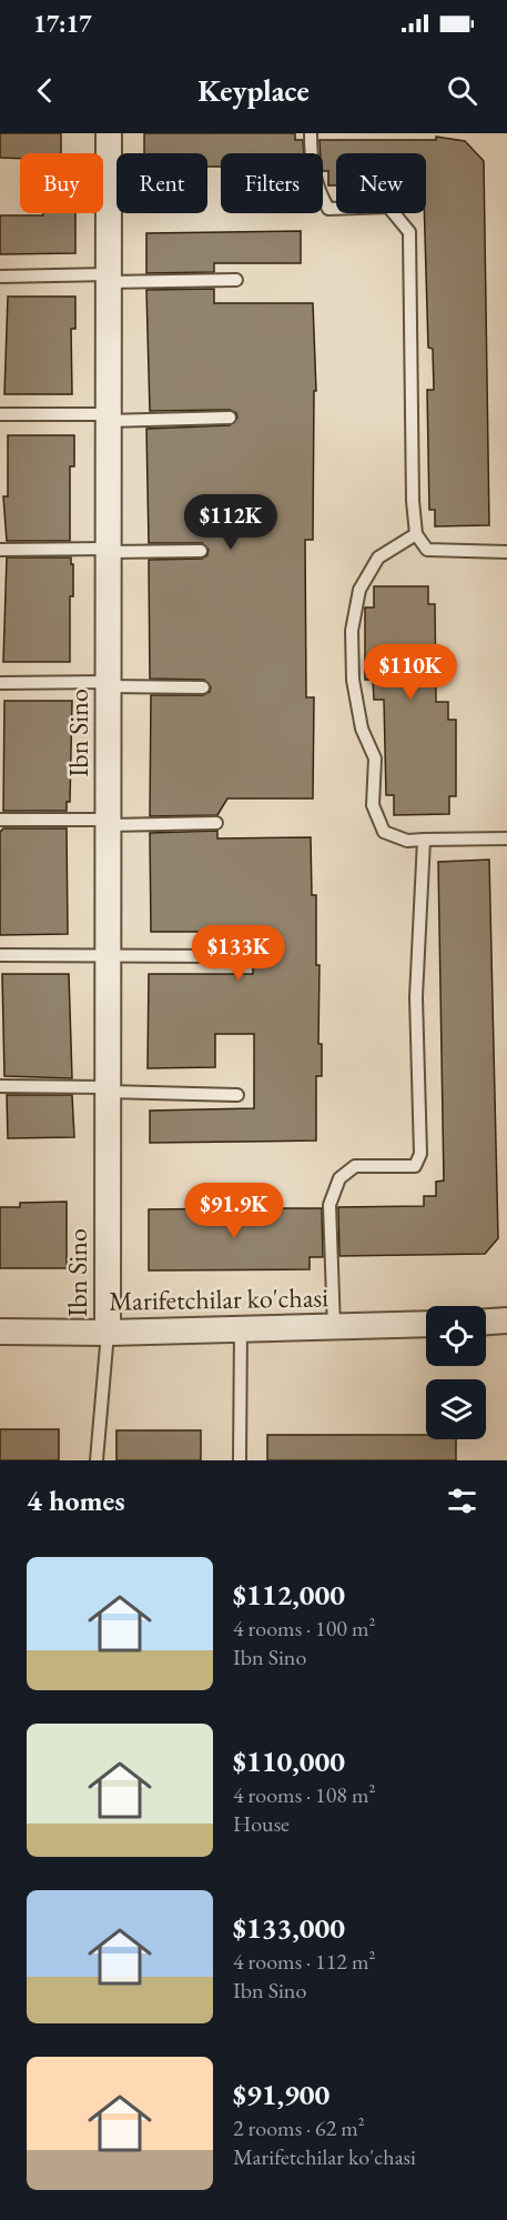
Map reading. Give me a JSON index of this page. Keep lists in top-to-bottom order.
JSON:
{
  "streets": {
    "street": ["Ibn Sino", "Marifetchilar ko'chasi"]
  },
  "crossings": [
    ["Ibn Sino", "Marifetchilar ko'chasi"]
  ],
  "page": {
    "status": "17:17",
    "header": "Keyplace",
    "chip": [
      "Buy",
      "Rent",
      "Filters",
      "New"
    ],
    "price": [
      "$112K",
      "$110K",
      "$133K",
      "$91.9K"
    ],
    "heading": "4 homes",
    "list": [
      {
        "name": "$112,000",
        "note": "4 rooms · 100 m² · Ibn Sino"
      },
      {
        "name": "$110,000",
        "note": "4 rooms · 108 m² · House"
      },
      {
        "name": "$133,000",
        "note": "4 rooms · 112 m² · Ibn Sino"
      },
      {
        "name": "$91,900",
        "note": "2 rooms · 62 m² · Marifetchilar ko'chasi"
      }
    ]
  }
}
